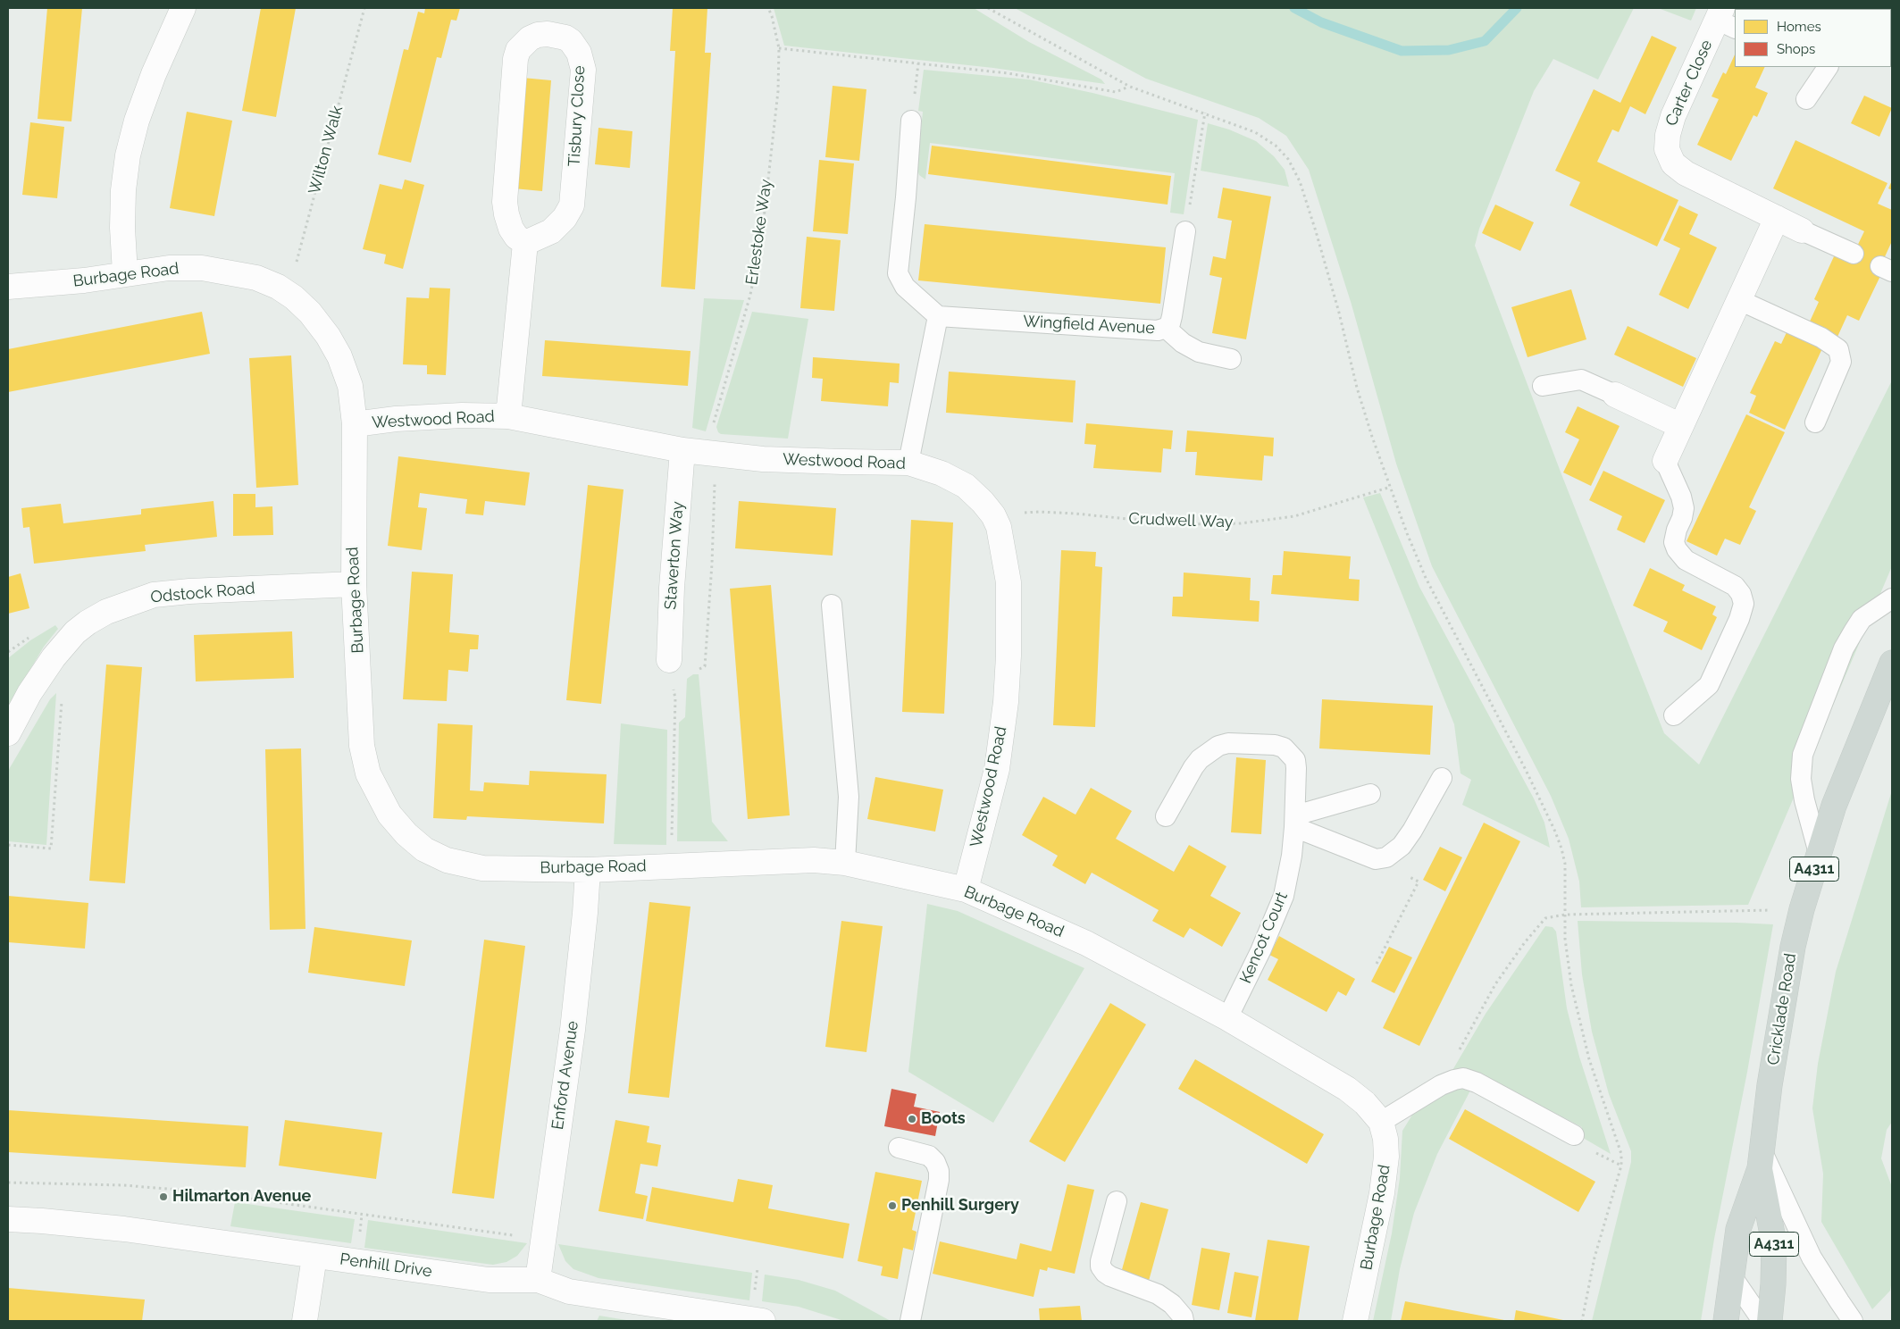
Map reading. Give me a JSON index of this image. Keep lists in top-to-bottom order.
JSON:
{
  "streets": {
    "main road": ["A4311", "Cricklade Road"],
    "street": [
      "Carter Close",
      "Tisbury Close",
      "Burbage Road",
      "Westwood Road",
      "Staverton Way",
      "Odstock Road",
      "Enford Avenue",
      "Penhill Drive"
    ],
    "lane": ["Wingfield Avenue", "Kencot Court"],
    "path": ["Wilton Walk", "Erlestoke Way", "Crudwell Way"]
  },
  "crossings": [
    ["Wilton Walk", "Burbage Road"],
    ["Erlestoke Way", "Westwood Road"],
    ["Burbage Road", "Westwood Road"],
    ["Burbage Road", "Odstock Road"],
    ["Burbage Road", "Kencot Court"],
    ["Burbage Road", "Enford Avenue"],
    ["Westwood Road", "Crudwell Way"],
    ["Westwood Road", "Staverton Way"],
    ["Enford Avenue", "Penhill Drive"]
  ],
  "places": ["Boots", "Hilmarton Avenue", "Penhill Surgery"],
  "legend": ["Homes", "Shops"]
}
